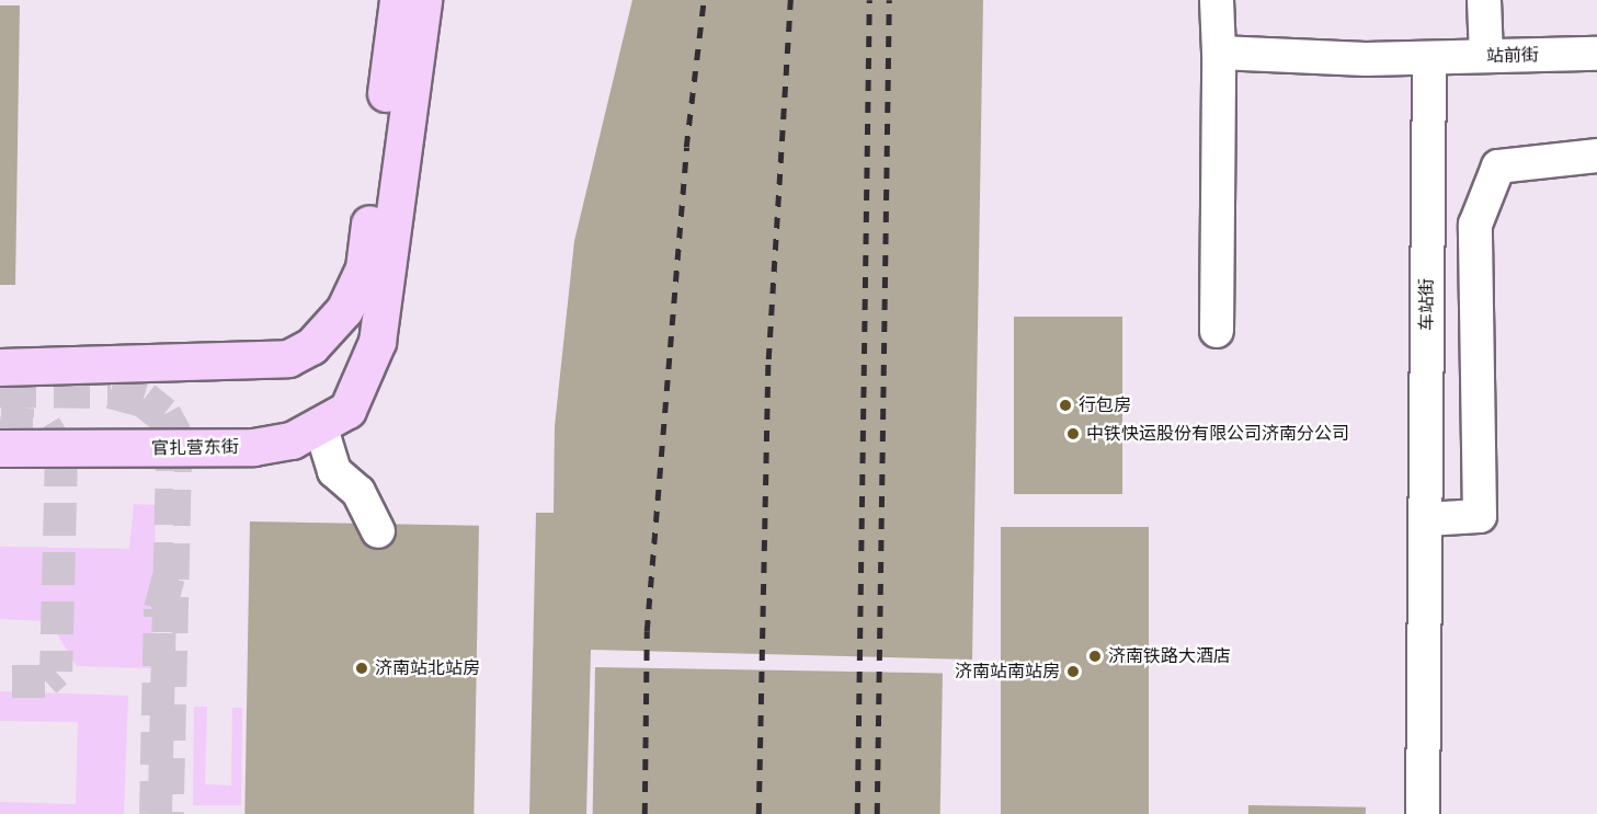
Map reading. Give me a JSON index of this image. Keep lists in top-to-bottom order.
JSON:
{
  "streets": {
    "main road": ["官扎营东街"],
    "street": ["站前街", "车站街"]
  },
  "crossings": [
    ["站前街", "车站街"]
  ],
  "places": [
    "行包房",
    "中铁快运股份有限公司济南分公司",
    "济南铁路大酒店",
    "济南站北站房",
    "济南站南站房"
  ]
}
